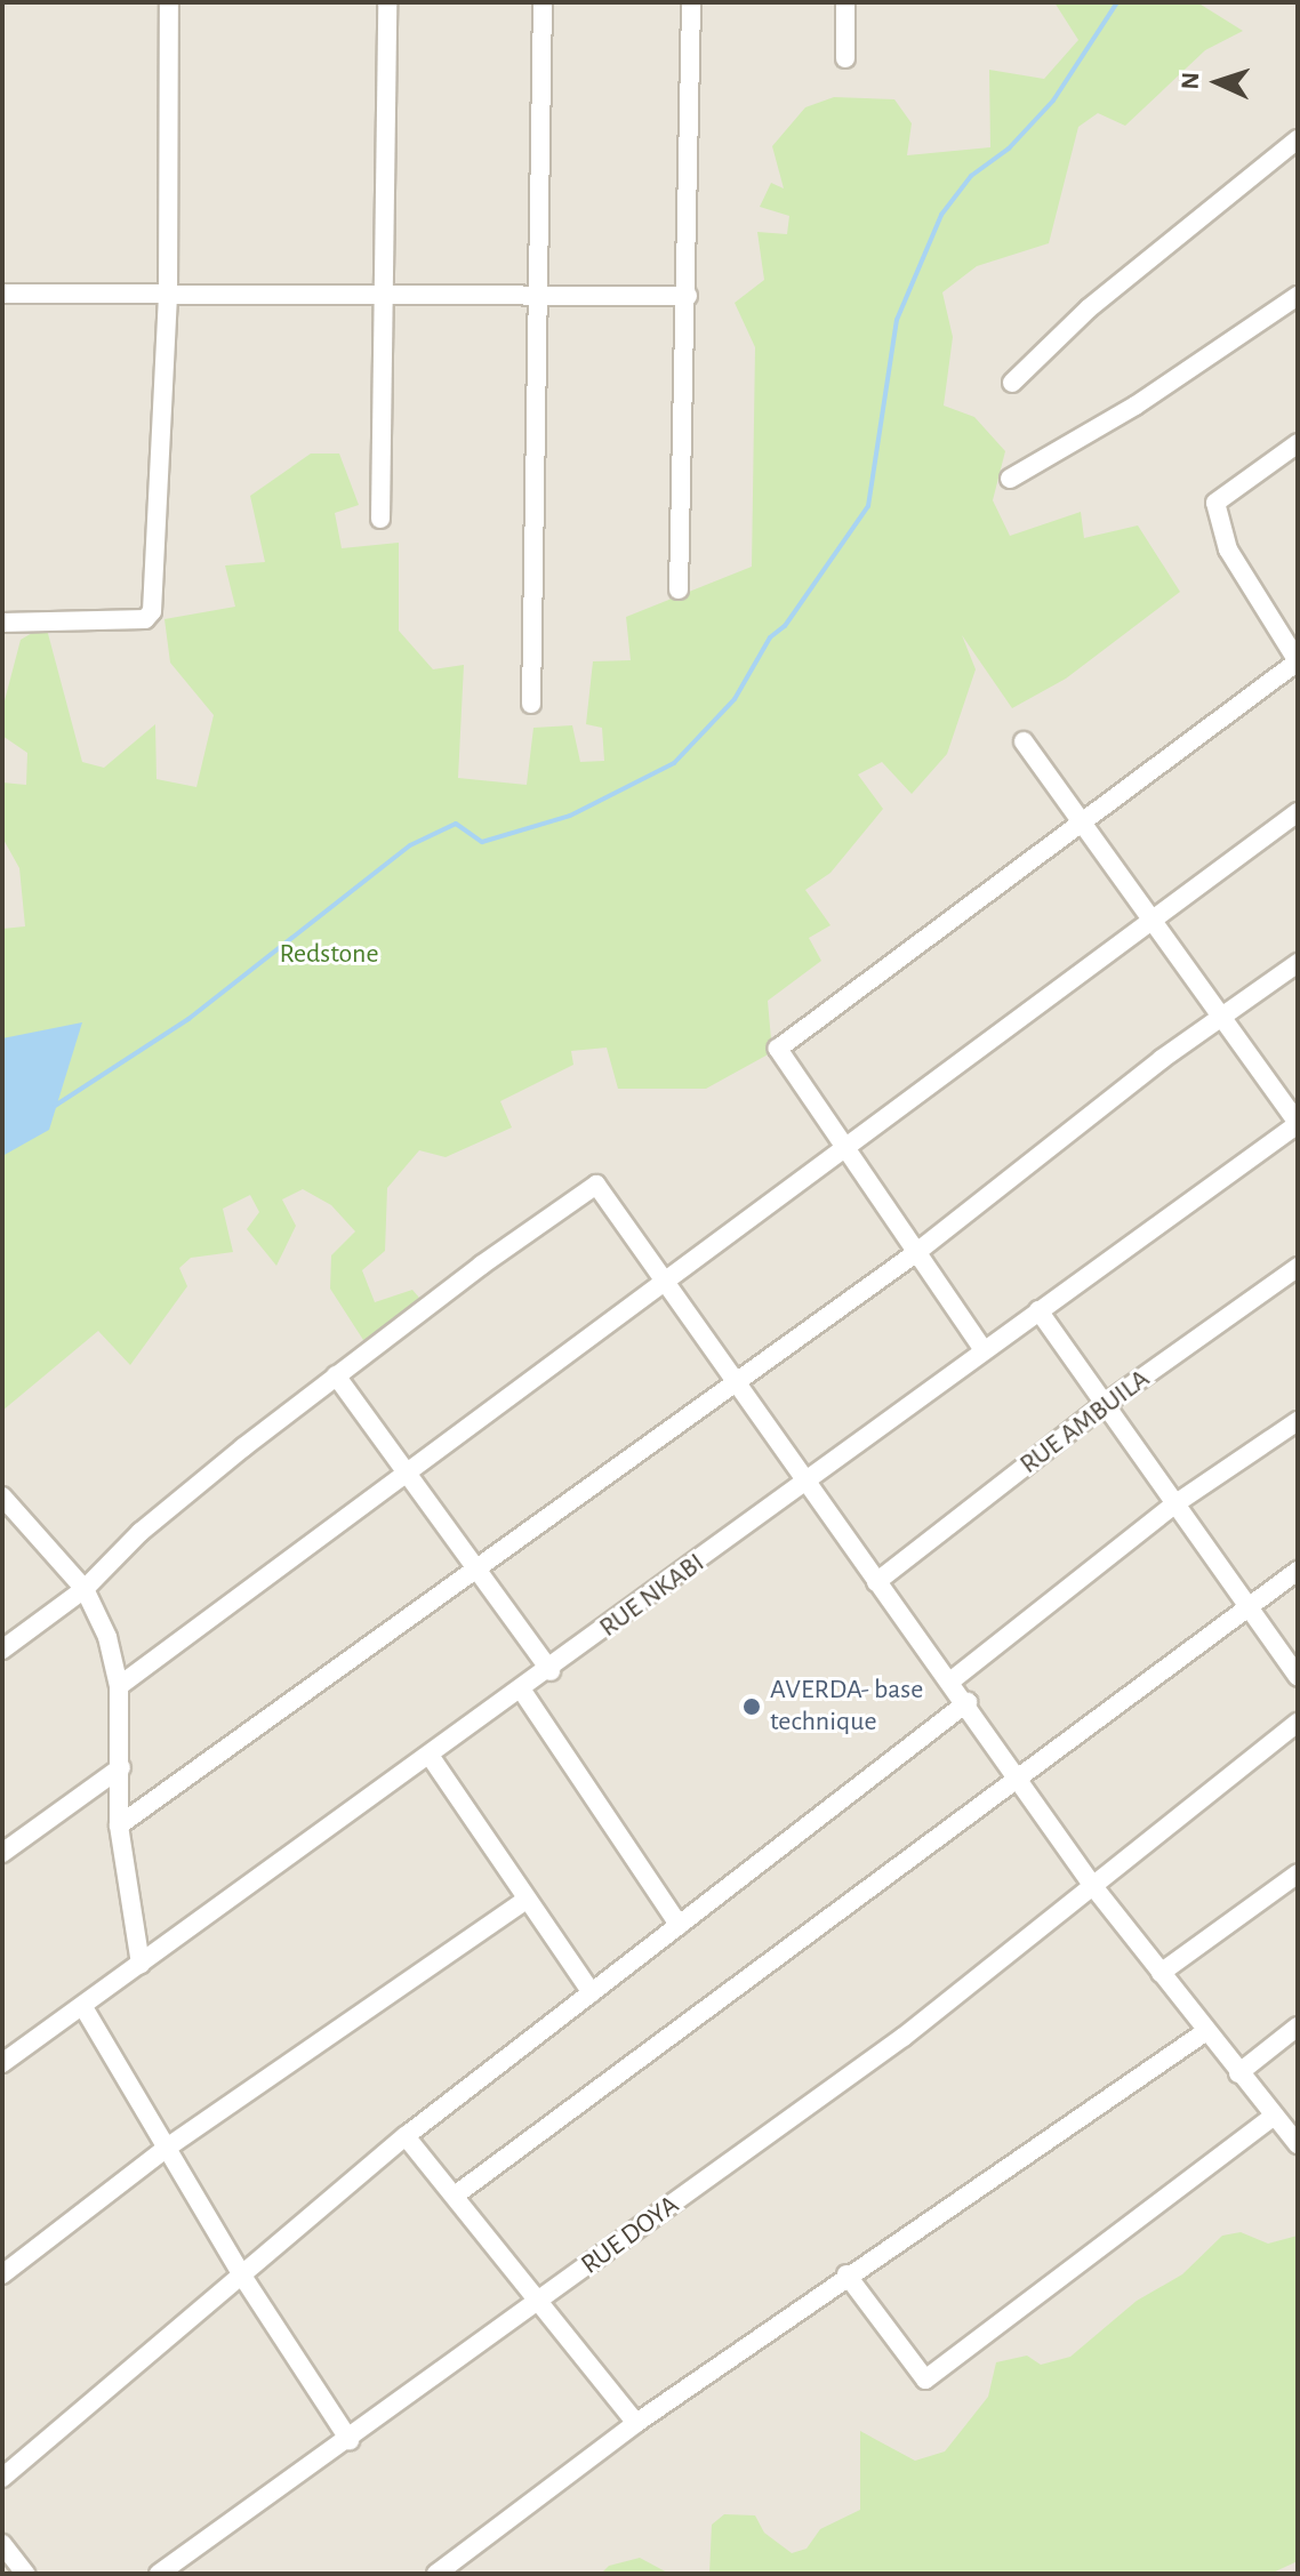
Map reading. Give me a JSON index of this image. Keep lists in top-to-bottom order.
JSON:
{
  "streets": {
    "street": ["RUE AMBUILA", "RUE NKABI", "RUE DOYA"]
  },
  "parks": ["Redstone"],
  "places": ["AVERDA- base technique"],
  "north": "left"
}
